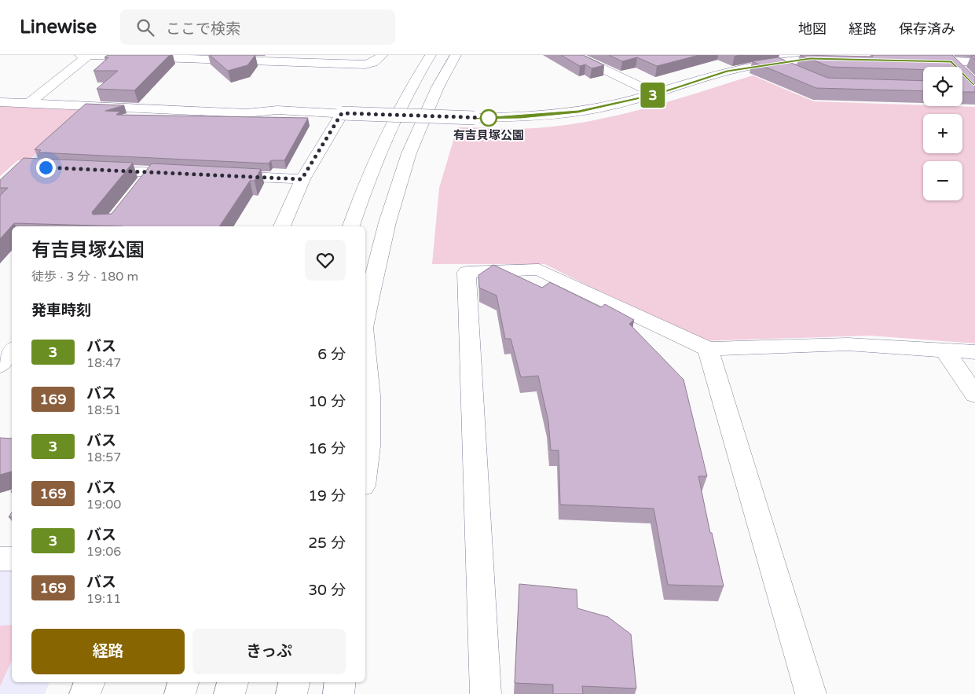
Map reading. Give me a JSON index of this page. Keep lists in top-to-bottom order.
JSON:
{
  "places": ["有吉貝塚公園"],
  "lines": ["bus line 3"],
  "page": {
    "header": "Linewise",
    "search": "ここで検索",
    "nav": ["地図", "経路", "保存済み"],
    "on_map": "3",
    "map_buttons": ["+", "−"],
    "heading": [
      ["有吉貝塚公園", "徒歩 · 3 分 · 180 m"],
      "発車時刻"
    ],
    "list": [
      {
        "mark": "3",
        "name": "バス",
        "note": "18:47",
        "value": "6 分"
      },
      {
        "mark": "169",
        "name": "バス",
        "note": "18:51",
        "value": "10 分"
      },
      {
        "mark": "3",
        "name": "バス",
        "note": "18:57",
        "value": "16 分"
      },
      {
        "mark": "169",
        "name": "バス",
        "note": "19:00",
        "value": "19 分"
      },
      {
        "mark": "3",
        "name": "バス",
        "note": "19:06",
        "value": "25 分"
      },
      {
        "mark": "169",
        "name": "バス",
        "note": "19:11",
        "value": "30 分"
      }
    ],
    "buttons": ["経路", "きっぷ"]
  }
}
